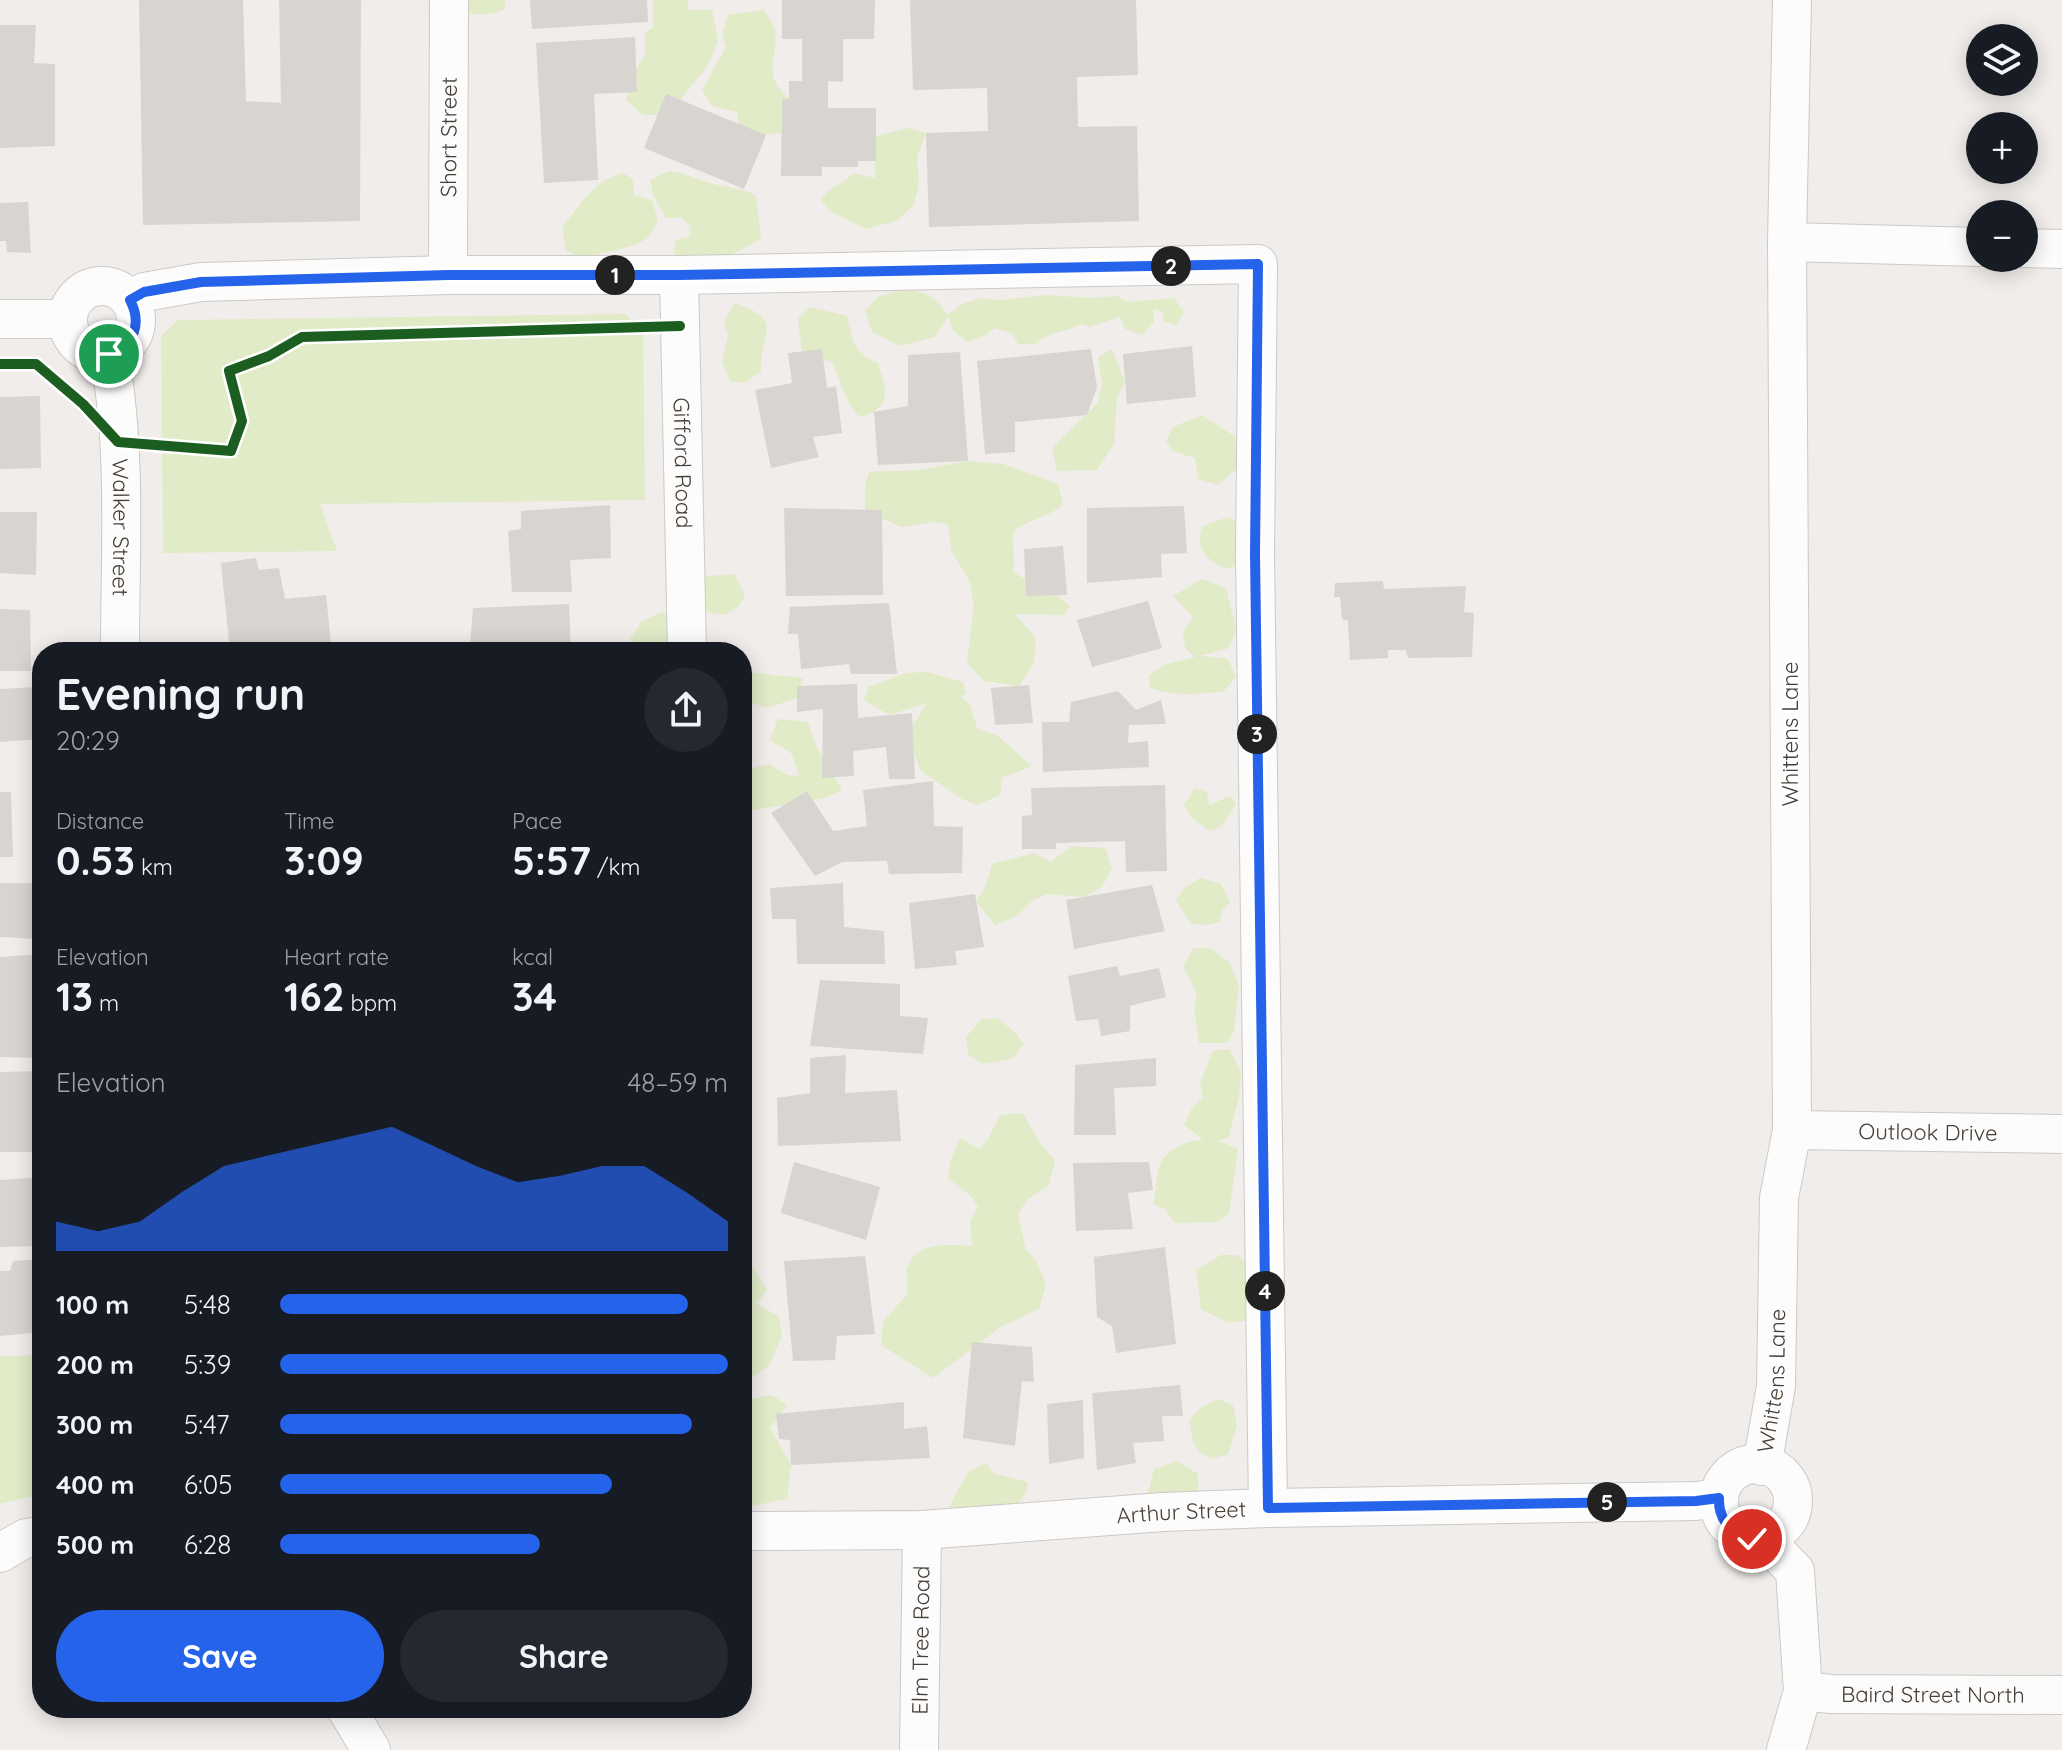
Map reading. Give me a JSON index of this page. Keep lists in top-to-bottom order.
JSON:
{
  "streets": {
    "street": [
      "Short Street",
      "Gifford Road",
      "Walker Street",
      "Whittens Lane",
      "Outlook Drive",
      "Arthur Street",
      "Elm Tree Road",
      "Baird Street North"
    ]
  },
  "crossings": [
    ["Whittens Lane", "Outlook Drive"],
    ["Whittens Lane", "Arthur Street"],
    ["Arthur Street", "Elm Tree Road"]
  ],
  "page": {
    "map_buttons": ["+", "−"],
    "pins": [
      "2",
      "1",
      "3",
      "4",
      "5"
    ],
    "heading": ["Evening run", "20:29"],
    "stats": [
      ["Distance", "0.53 km"],
      ["Time", "3:09"],
      ["Pace", "5:57 /km"],
      ["Elevation", "13 m"],
      ["Heart rate", "162 bpm"],
      ["kcal", "34"]
    ],
    "chart": ["Elevation", "48–59 m"],
    "list": [
      {
        "name": "100 m",
        "note": "5:48"
      },
      {
        "name": "200 m",
        "note": "5:39"
      },
      {
        "name": "300 m",
        "note": "5:47"
      },
      {
        "name": "400 m",
        "note": "6:05"
      },
      {
        "name": "500 m",
        "note": "6:28"
      }
    ],
    "buttons": ["Save", "Share"]
  }
}
